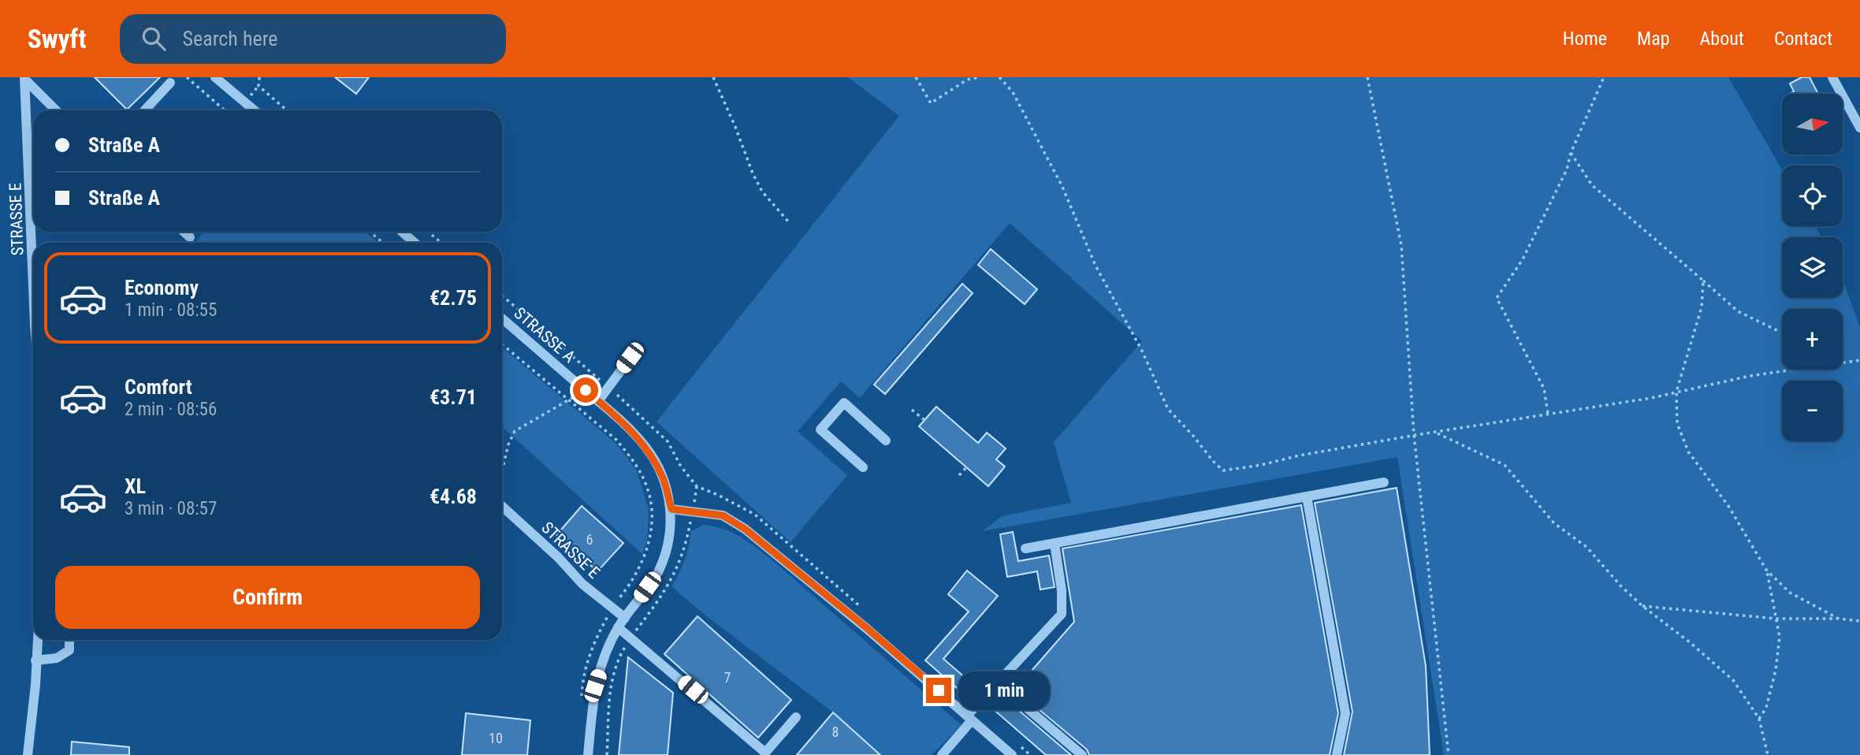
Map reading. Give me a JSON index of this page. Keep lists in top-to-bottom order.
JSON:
{
  "streets": {
    "street": ["STRASSE E", "STRASSE A"]
  },
  "house_numbers": [
    "6",
    "7",
    "8",
    "10"
  ],
  "north": "right",
  "page": {
    "header": "Swyft",
    "search": "Search here",
    "nav": [
      "Home",
      "Map",
      "About",
      "Contact"
    ],
    "map_buttons": ["+", "−"],
    "banner": ["Straße A", "Straße A"],
    "list": [
      {
        "name": "Economy",
        "note": "1 min · 08:55",
        "value": "€2.75"
      },
      {
        "name": "Comfort",
        "note": "2 min · 08:56",
        "value": "€3.71"
      },
      {
        "name": "XL",
        "note": "3 min · 08:57",
        "value": "€4.68"
      }
    ],
    "buttons": "Confirm",
    "bubble": "1 min"
  }
}
